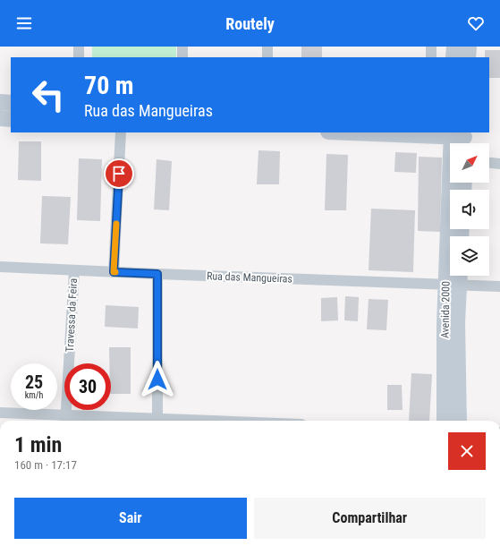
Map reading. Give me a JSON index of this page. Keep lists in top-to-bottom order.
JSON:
{
  "streets": {
    "street": ["Rua das Mangueiras", "Avenida 2000", "Travessa da Feira"]
  },
  "crossings": [
    ["Rua das Mangueiras", "Avenida 2000"],
    ["Rua das Mangueiras", "Travessa da Feira"]
  ],
  "north": "top right",
  "page": {
    "header": "Routely",
    "turn": ["70 m", "Rua das Mangueiras"],
    "speed": "25 km/h",
    "limit": "30",
    "heading": ["1 min", "160 m · 17:17"],
    "buttons": ["Sair", "Compartilhar"]
  }
}
